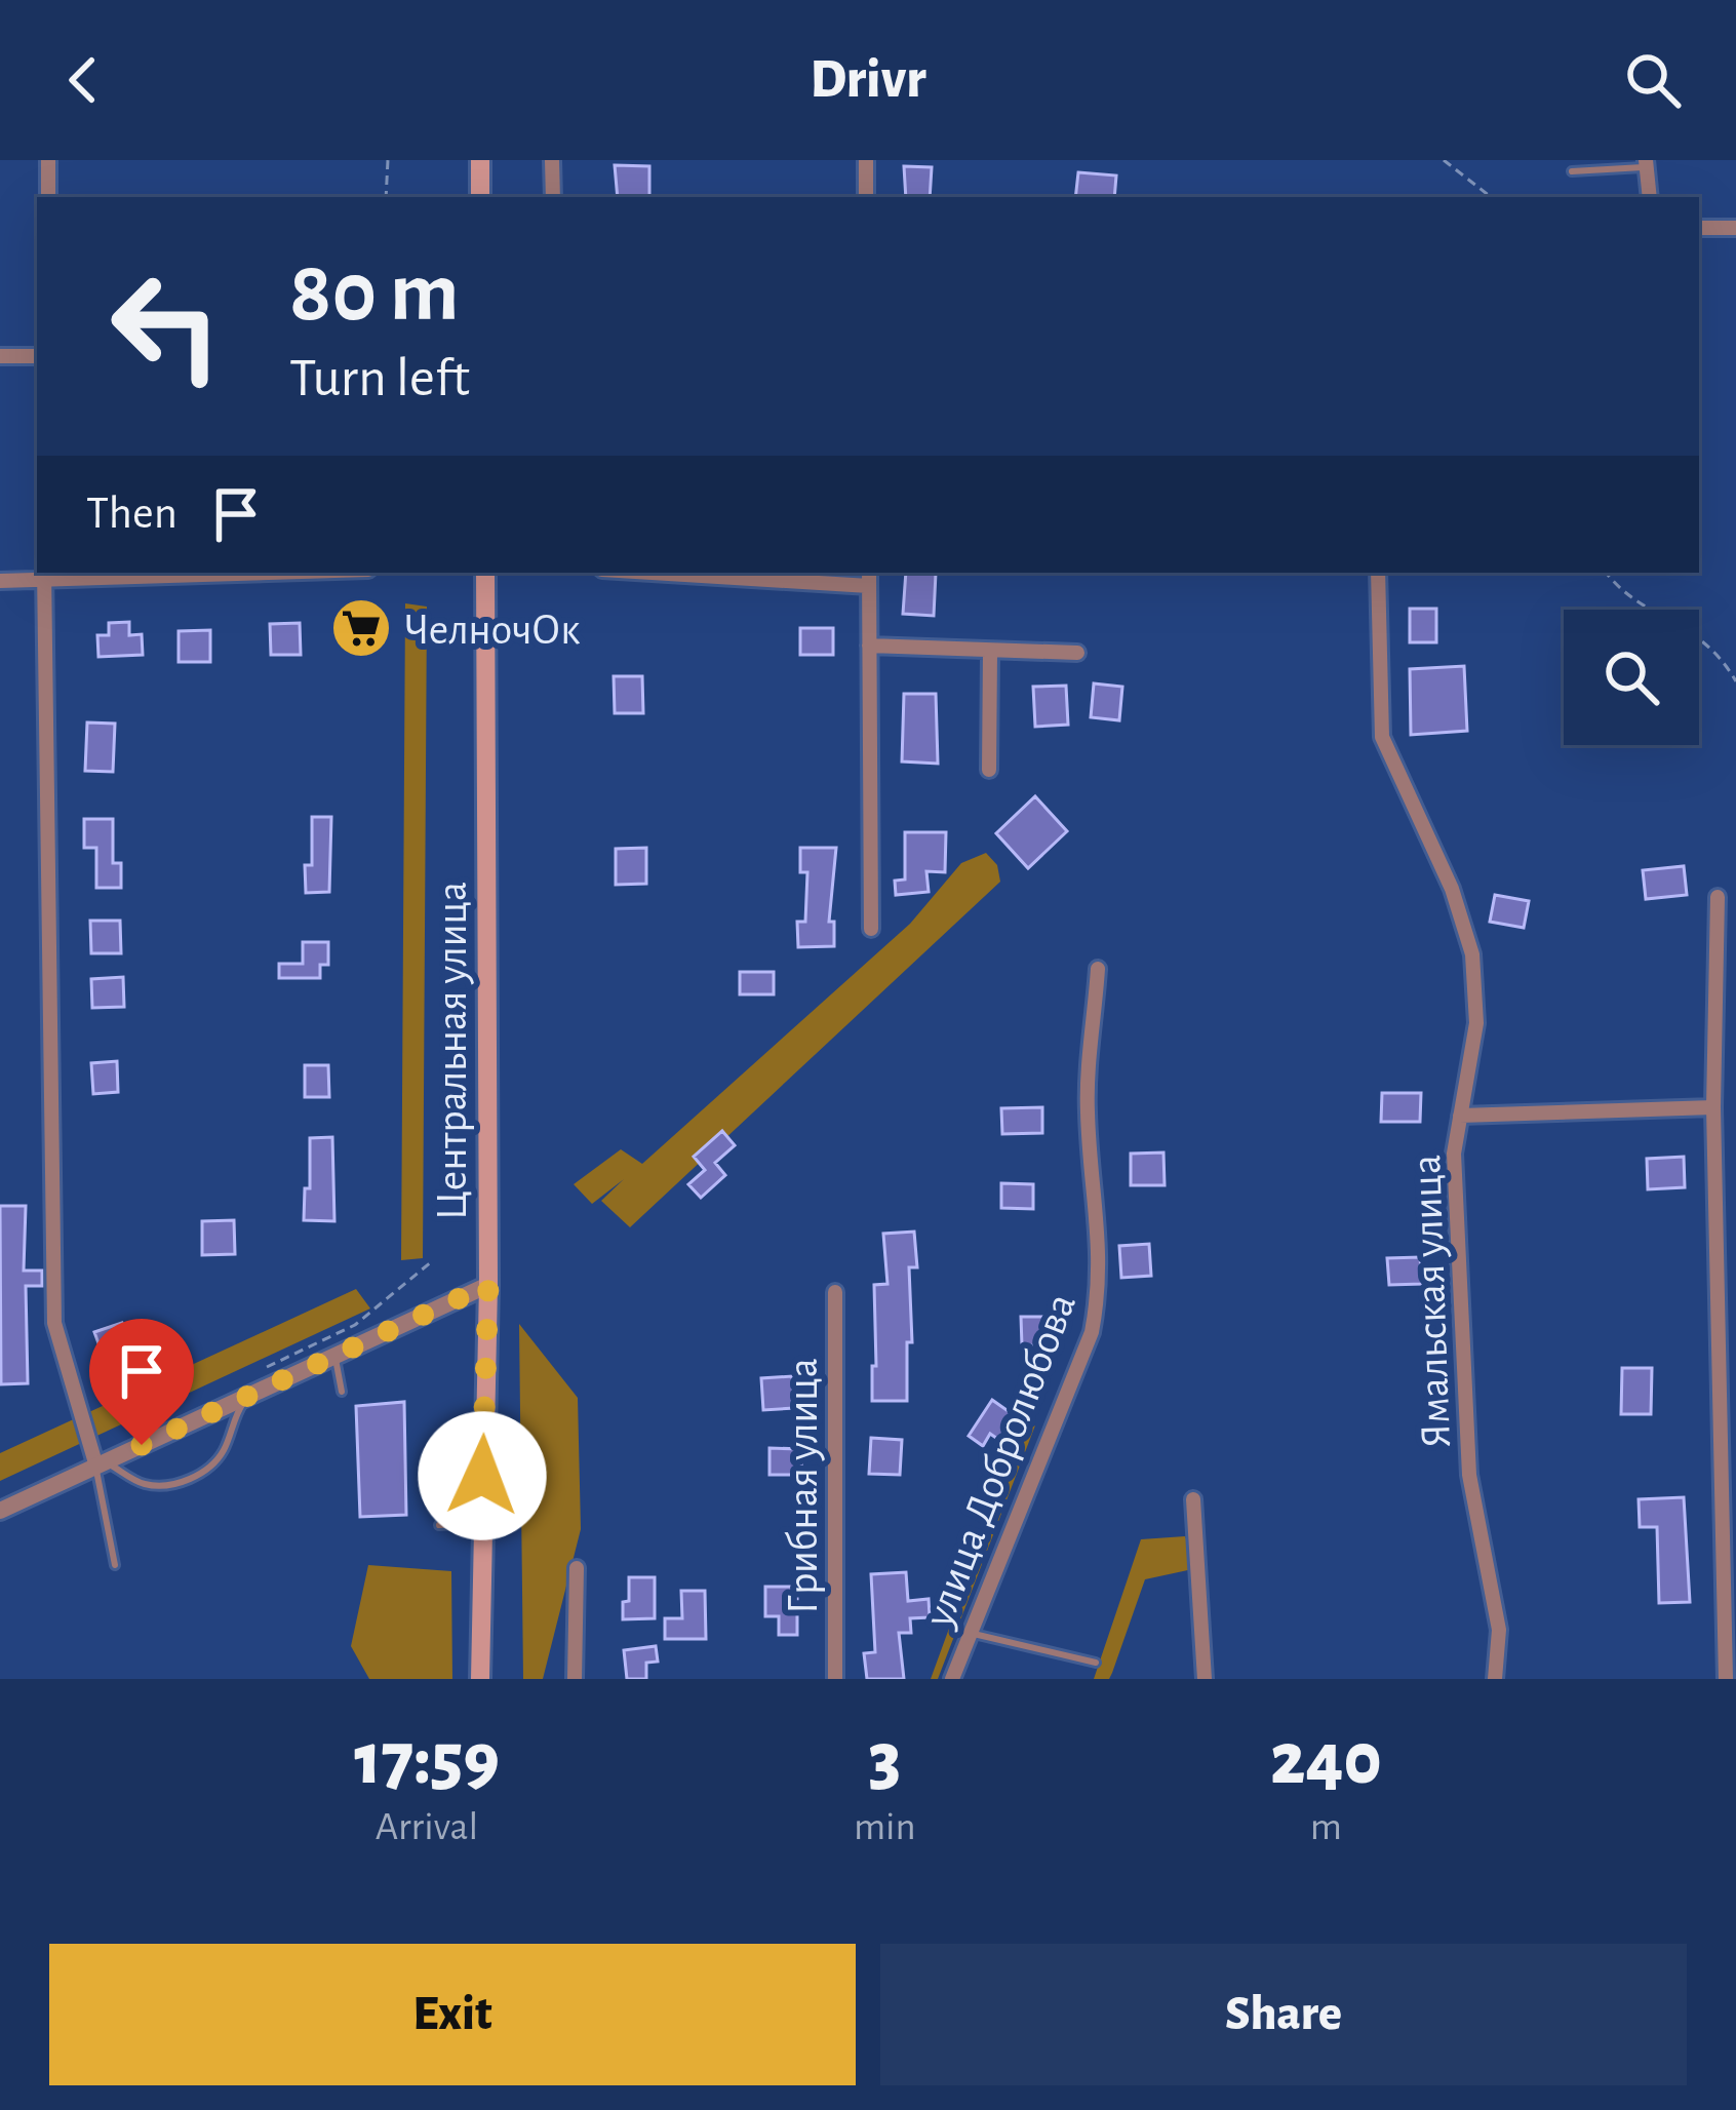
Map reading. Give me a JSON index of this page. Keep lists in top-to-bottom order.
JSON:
{
  "streets": {
    "main road": ["Центральная улица"],
    "street": ["Ямальская улица", "улица Добролюбова", "Грибная улица"]
  },
  "places": {
    "supermarket": ["ЧелночОк"]
  },
  "page": {
    "header": "Drivr",
    "turn": ["80 m", "Turn left"],
    "then": "Then",
    "eta": [
      "17:59",
      "Arrival",
      "3",
      "min",
      "240",
      "m"
    ],
    "buttons": ["Exit", "Share"]
  }
}
